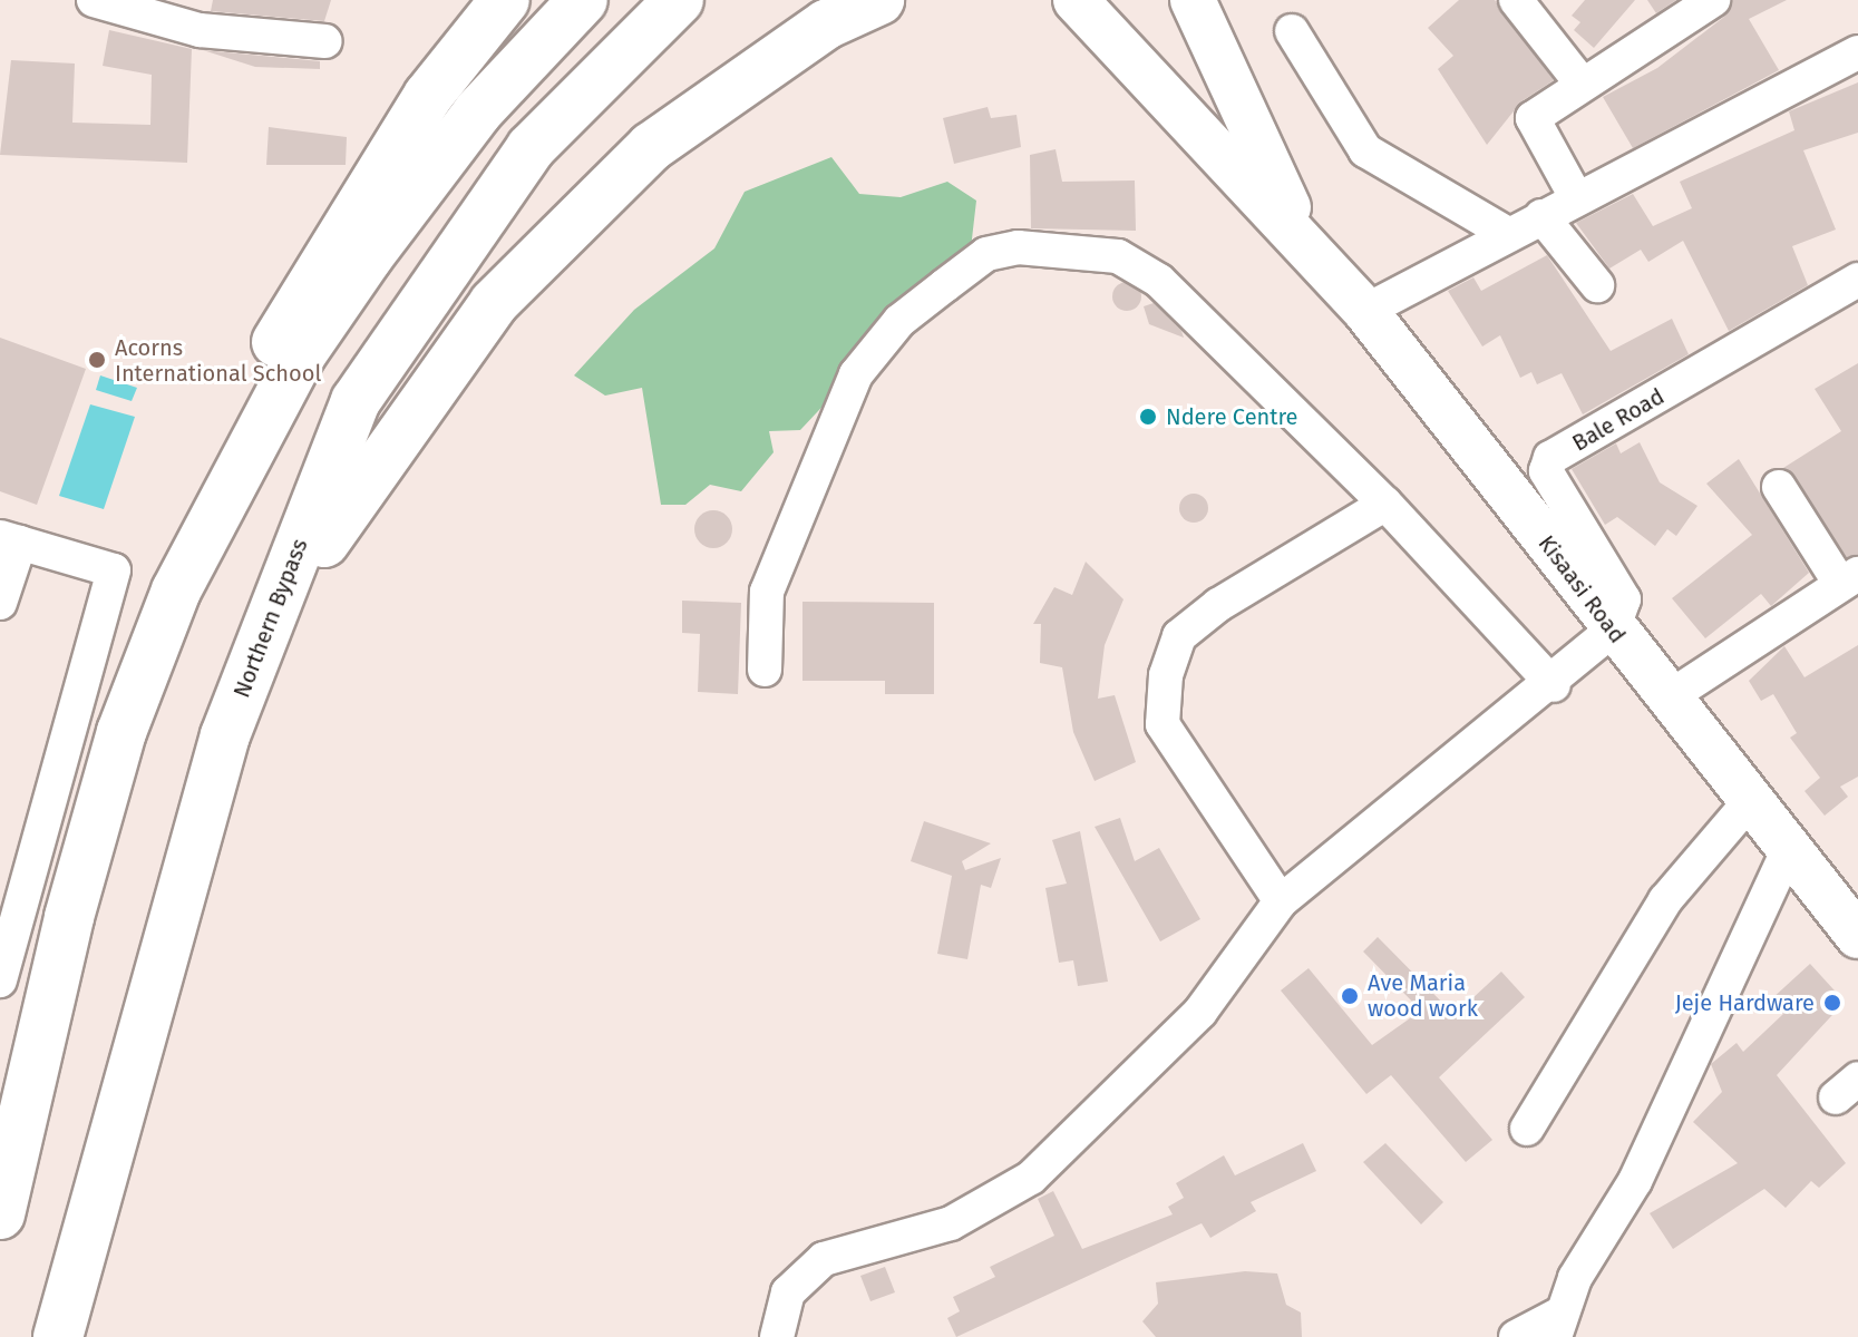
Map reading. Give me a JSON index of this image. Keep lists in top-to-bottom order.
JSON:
{
  "streets": {
    "highway": ["Northern Bypass"],
    "main road": ["Kisaasi Road"],
    "street": ["Bale Road"]
  },
  "crossings": [
    ["Bale Road", "Kisaasi Road"]
  ],
  "places": [
    "Acorns International School",
    "Ndere Centre",
    "Ave Maria wood work",
    "Jeje Hardware"
  ]
}
